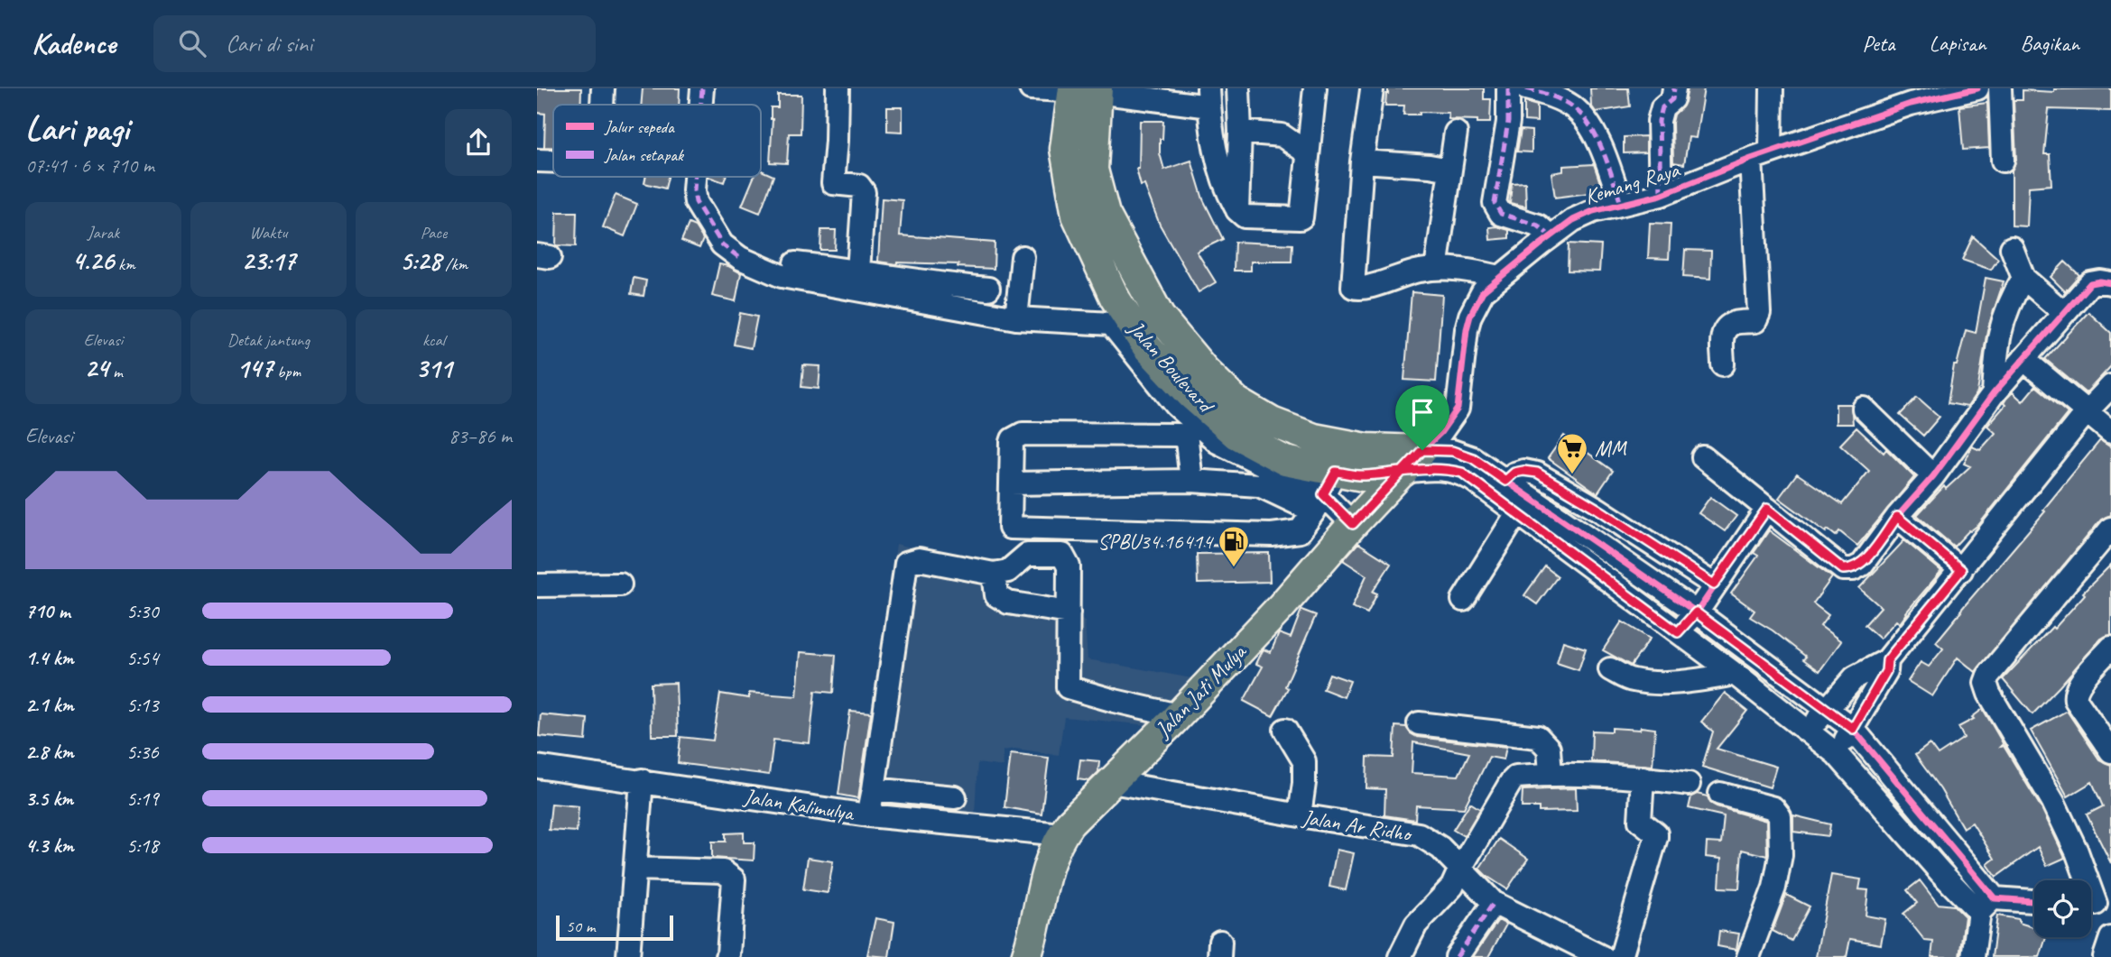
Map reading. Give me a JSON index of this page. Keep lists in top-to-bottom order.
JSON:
{
  "streets": {
    "main road": ["Jalan Boulevard", "Jalan Jati Mulya"],
    "street": ["Kemang Raya", "Jalan Kalimulya", "Jalan Ar Ridho"]
  },
  "crossings": [
    ["Kemang Raya", "Jalan Boulevard"],
    ["Kemang Raya", "Jalan Jati Mulya"],
    ["Jalan Boulevard", "Jalan Jati Mulya"],
    ["Jalan Jati Mulya", "Jalan Kalimulya"],
    ["Jalan Jati Mulya", "Jalan Ar Ridho"]
  ],
  "places": {
    "supermarket": ["MM"],
    "fuel station": ["SPBU34.16414"]
  },
  "legend": ["Jalur sepeda", "Jalan setapak"],
  "scale_bar": "50 m",
  "page": {
    "header": "Kadence",
    "search": "Cari di sini",
    "nav": ["Peta", "Lapisan", "Bagikan"],
    "heading": ["Lari pagi", "07:41 · 6 × 710 m"],
    "stats": [
      ["Jarak", "4.26 km"],
      ["Waktu", "23:17"],
      ["Pace", "5:28 /km"],
      ["Elevasi", "24 m"],
      ["Detak jantung", "147 bpm"],
      ["kcal", "311"]
    ],
    "chart": ["Elevasi", "83–86 m"],
    "list": [
      {
        "name": "710 m",
        "note": "5:30"
      },
      {
        "name": "1.4 km",
        "note": "5:54"
      },
      {
        "name": "2.1 km",
        "note": "5:13"
      },
      {
        "name": "2.8 km",
        "note": "5:36"
      },
      {
        "name": "3.5 km",
        "note": "5:19"
      },
      {
        "name": "4.3 km",
        "note": "5:18"
      }
    ],
    "scale": "50 m"
  }
}
